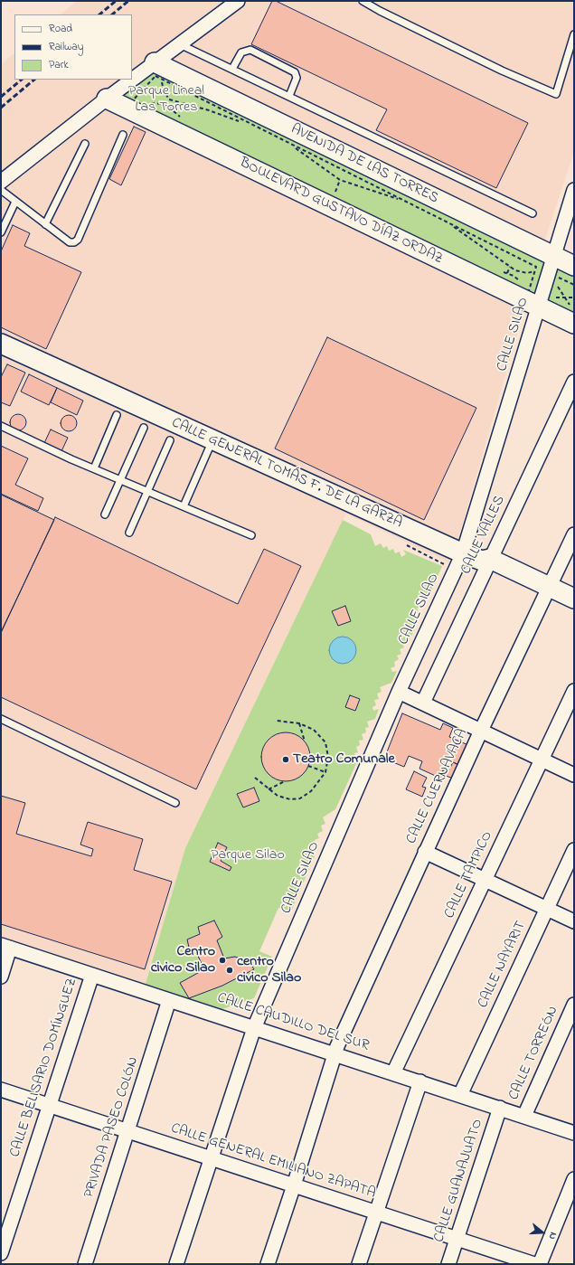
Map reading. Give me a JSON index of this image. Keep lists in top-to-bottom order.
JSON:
{
  "streets": {
    "street": [
      "AVENIDA DE LAS TORRES",
      "BOULEVARD GUSTAVO DÍAZ ORDAZ",
      "CALLE SILAO",
      "CALLE GENERAL TOMÁS F. DE LA GARZA",
      "CALLE VALLES",
      "CALLE CUERNAVACA",
      "CALLE TAMPICO",
      "CALLE NAYARIT",
      "CALLE CAUDILLO DEL SUR",
      "CALLE TORREÓN",
      "CALLE BELISARIO DOMÍNGUEZ",
      "PRIVADA PASEO COLÓN",
      "CALLE GENERAL EMILIANO ZAPATA",
      "CALLE GUANAJUATO"
    ]
  },
  "crossings": [
    ["AVENIDA DE LAS TORRES", "CALLE SILAO"],
    ["BOULEVARD GUSTAVO DÍAZ ORDAZ", "CALLE SILAO"],
    ["CALLE SILAO", "CALLE GENERAL TOMÁS F. DE LA GARZA"],
    ["CALLE SILAO", "CALLE CAUDILLO DEL SUR"],
    ["CALLE SILAO", "CALLE GENERAL EMILIANO ZAPATA"],
    ["CALLE GENERAL TOMÁS F. DE LA GARZA", "CALLE VALLES"],
    ["CALLE GENERAL TOMÁS F. DE LA GARZA", "CALLE CUERNAVACA"],
    ["CALLE CUERNAVACA", "CALLE CAUDILLO DEL SUR"],
    ["CALLE TAMPICO", "CALLE CAUDILLO DEL SUR"],
    ["CALLE NAYARIT", "CALLE CAUDILLO DEL SUR"],
    ["CALLE CAUDILLO DEL SUR", "CALLE TORREÓN"],
    ["CALLE CAUDILLO DEL SUR", "CALLE BELISARIO DOMÍNGUEZ"],
    ["CALLE CAUDILLO DEL SUR", "PRIVADA PASEO COLÓN"],
    ["CALLE CAUDILLO DEL SUR", "CALLE GUANAJUATO"],
    ["CALLE BELISARIO DOMÍNGUEZ", "CALLE GENERAL EMILIANO ZAPATA"],
    ["PRIVADA PASEO COLÓN", "CALLE GENERAL EMILIANO ZAPATA"],
    ["CALLE GENERAL EMILIANO ZAPATA", "CALLE GUANAJUATO"]
  ],
  "parks": ["Parque Lineal Las Torres", "Parque Silao"],
  "places": ["Teatro Comunale", "Centro civico Silao", "centro civico Silao"],
  "legend": ["Road", "Railway", "Park"],
  "north": "right"
}
